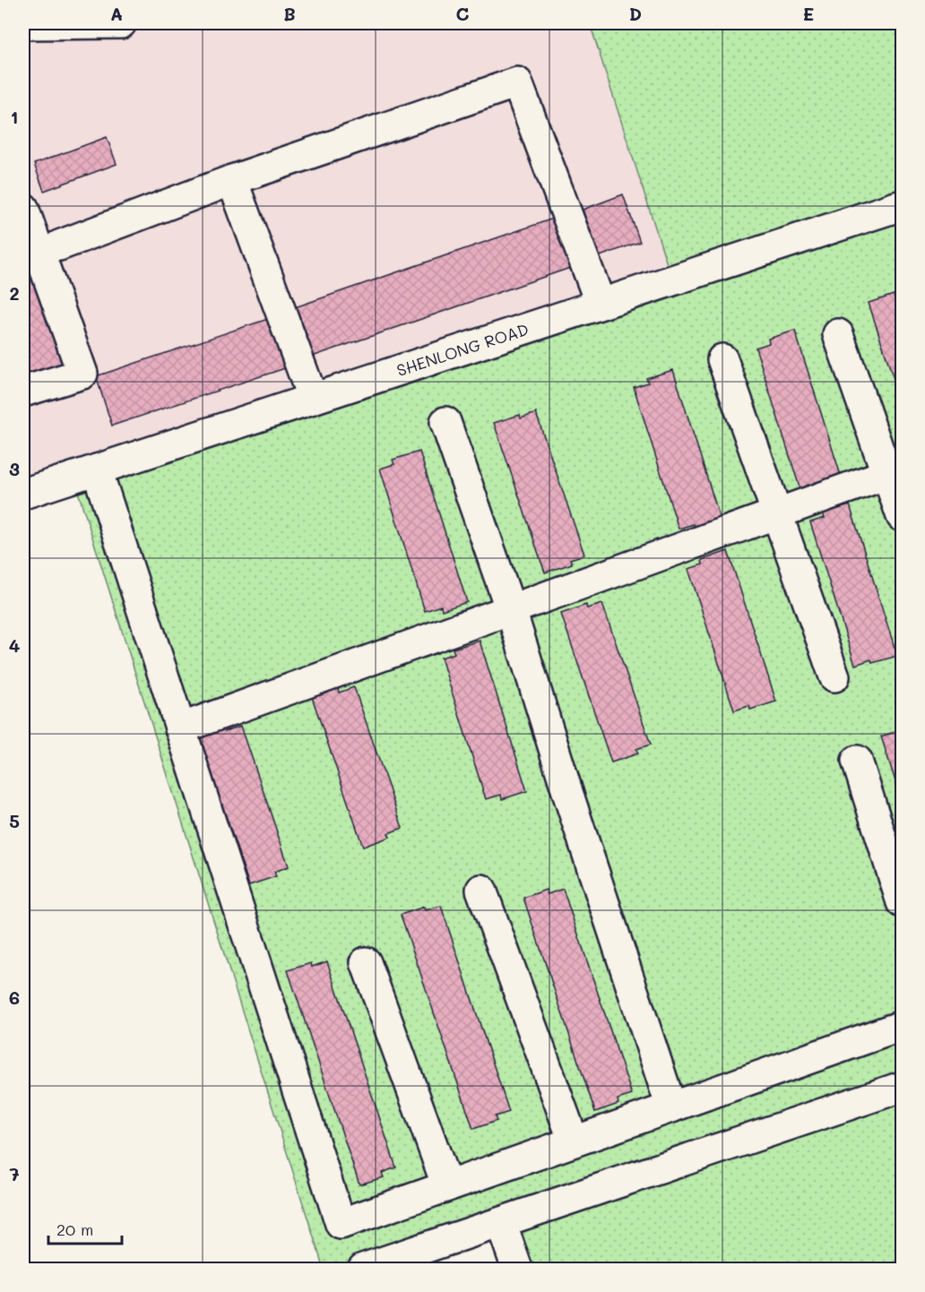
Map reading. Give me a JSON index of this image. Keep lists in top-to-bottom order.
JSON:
{
  "streets": {
    "street": ["SHENLONG ROAD"]
  },
  "scale_bar": "20 m",
  "grid": {
    "columns": [
      "A",
      "B",
      "C",
      "D",
      "E"
    ],
    "rows": [
      "1",
      "2",
      "3",
      "4",
      "5",
      "6",
      "7"
    ]
  }
}
